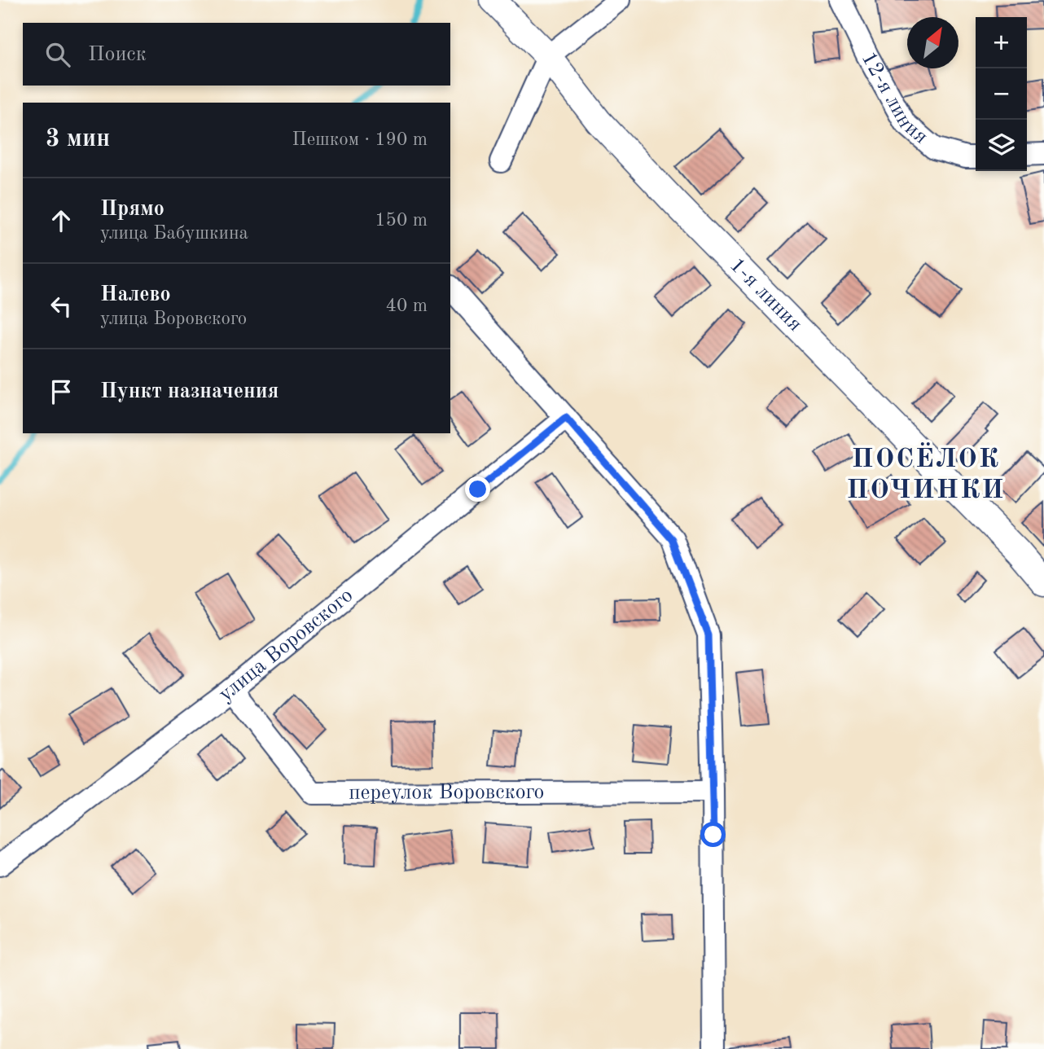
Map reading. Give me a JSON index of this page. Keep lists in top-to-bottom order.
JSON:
{
  "streets": {
    "street": [
      "12-я линия",
      "1-я линия",
      "улица Воровского",
      "переулок Воровского"
    ]
  },
  "crossings": [
    ["улица Воровского", "переулок Воровского"]
  ],
  "districts": ["ПОСЁЛОК ПОЧИНКИ"],
  "north": "top right",
  "page": {
    "map_buttons": ["+", "−"],
    "search": "Поиск",
    "heading": ["3 мин", "Пешком · 190 m"],
    "list": [
      ["Прямо", "улица Бабушкина", "150 m"],
      ["Налево", "улица Воровского", "40 m"],
      "Пункт назначения"
    ]
  }
}
